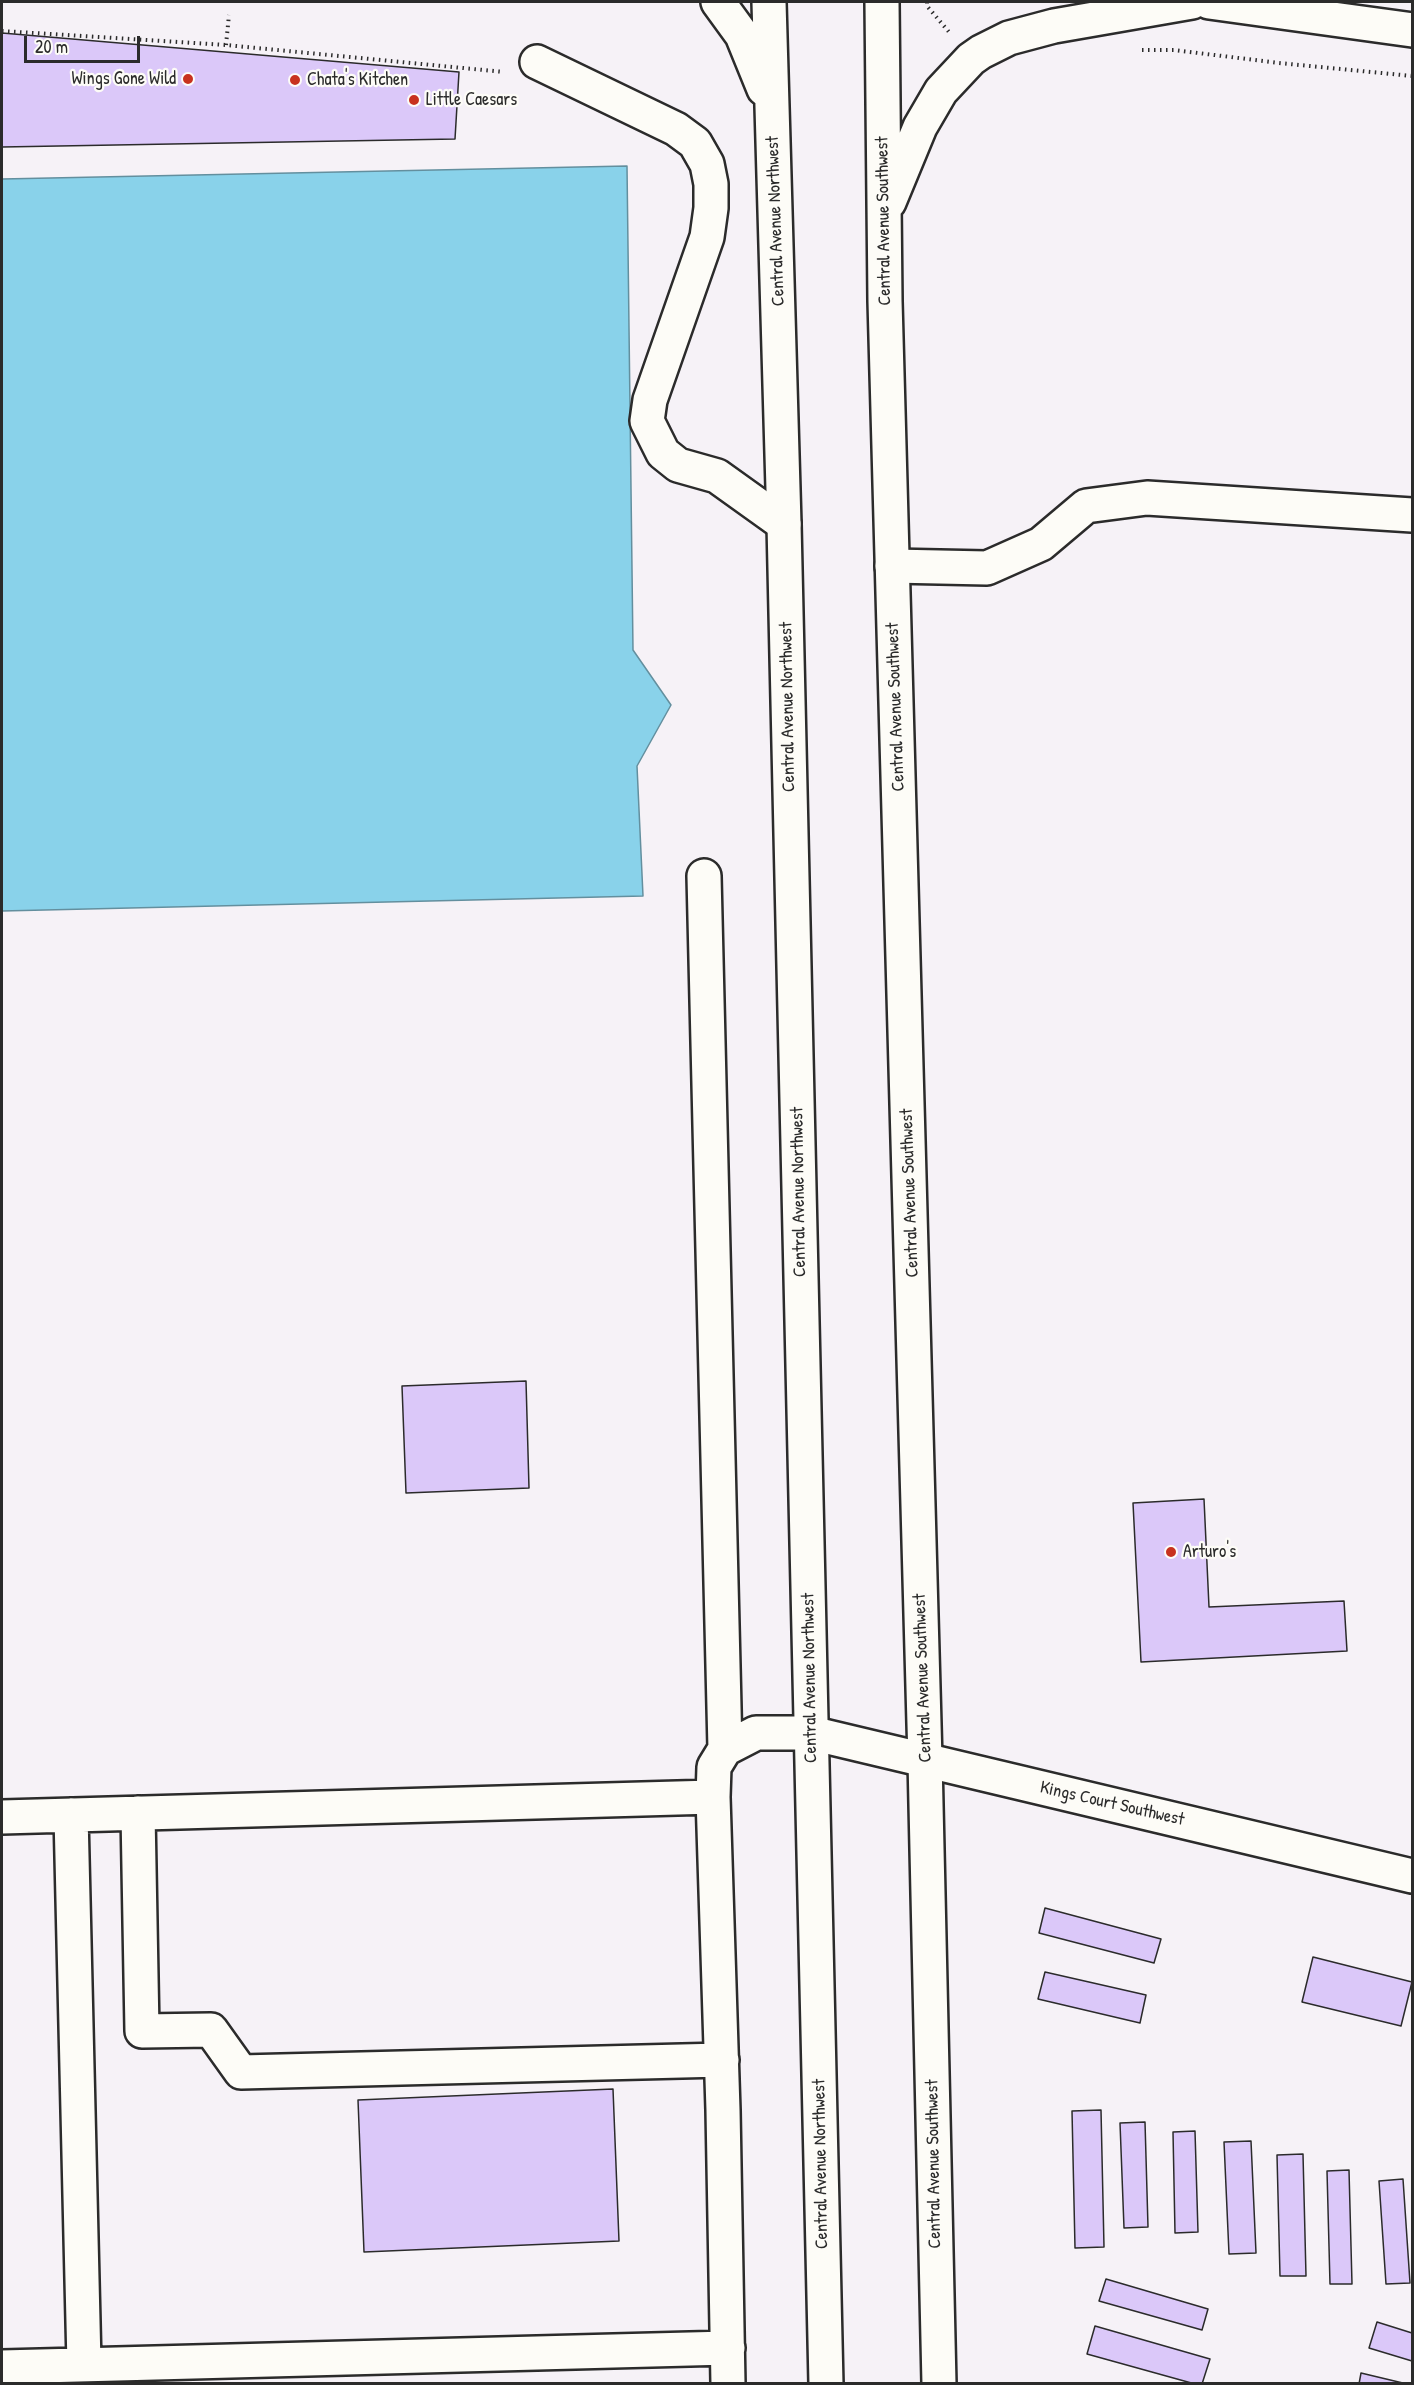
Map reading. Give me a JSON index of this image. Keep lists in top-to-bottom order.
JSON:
{
  "streets": {
    "main road": ["Central Avenue Northwest", "Central Avenue Southwest", "Kings Court Southwest"]
  },
  "crossings": [
    ["Central Avenue Northwest", "Kings Court Southwest"],
    ["Central Avenue Southwest", "Kings Court Southwest"]
  ],
  "places": [
    "Wings Gone Wild",
    "Chata's Kitchen",
    "Little Caesars",
    "Arturo's"
  ],
  "scale_bar": "20 m"
}
